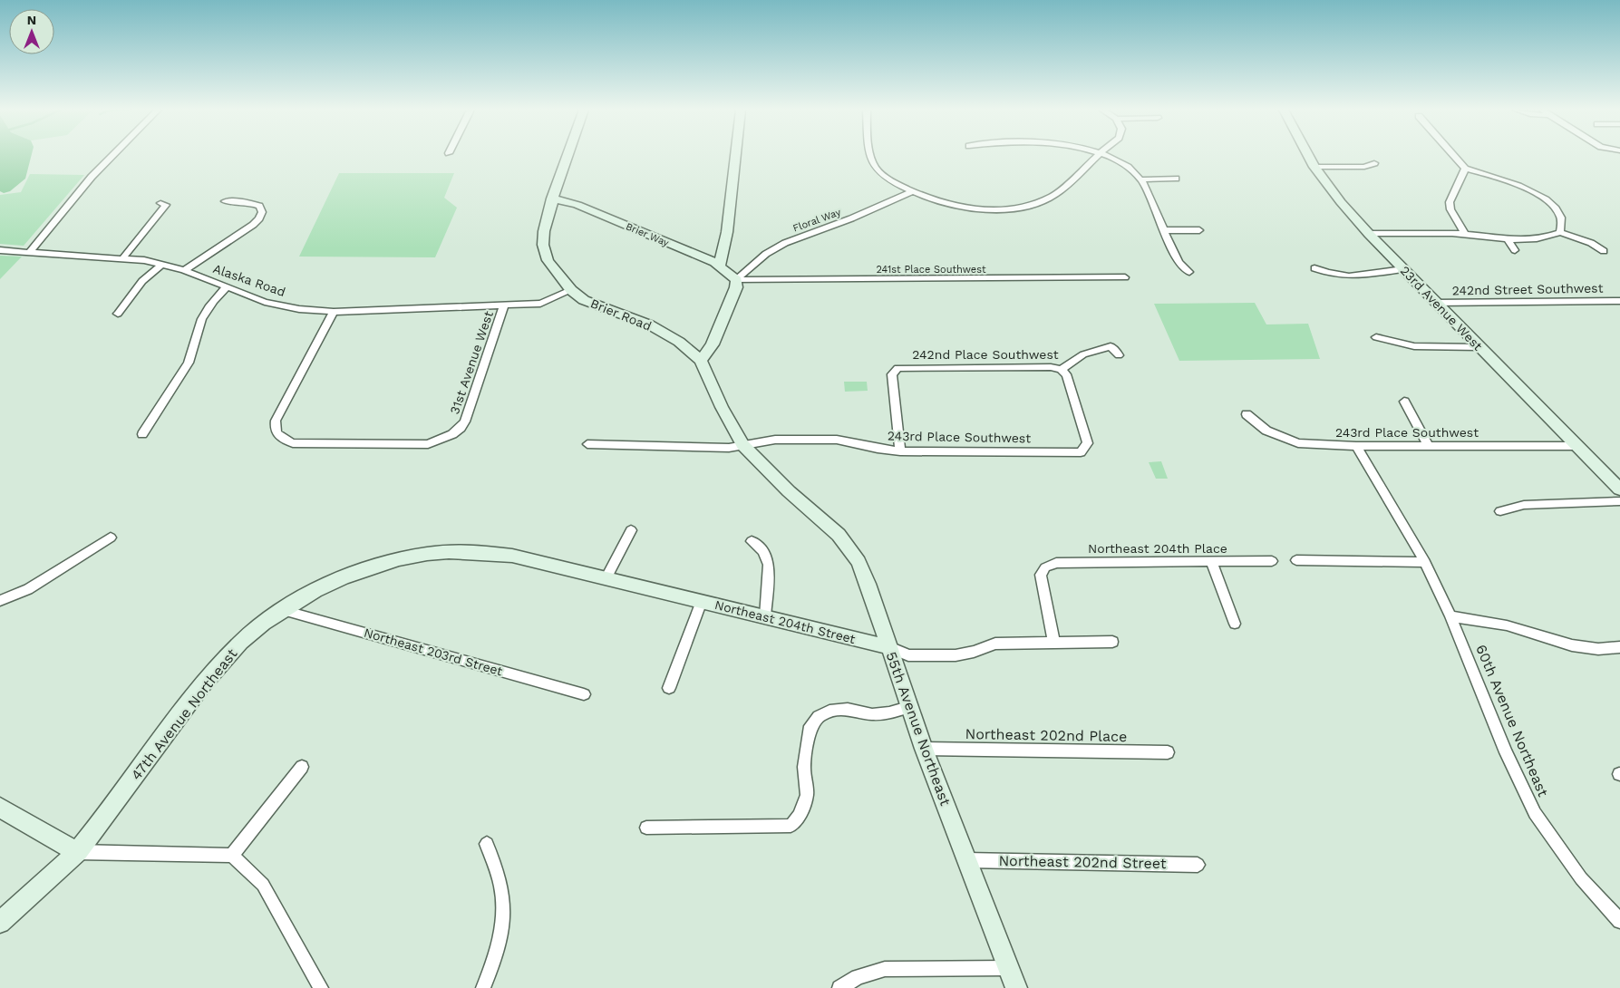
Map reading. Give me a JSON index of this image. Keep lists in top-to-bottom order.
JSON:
{
  "streets": {
    "street": [
      "Floral Way",
      "Brier Way",
      "241st Place Southwest",
      "Alaska Road",
      "242nd Street Southwest",
      "23rd Avenue West",
      "Brier Road",
      "242nd Place Southwest",
      "31st Avenue West",
      "243rd Place Southwest",
      "Northeast 204th Place",
      "Northeast 204th Street",
      "Northeast 203rd Street",
      "47th Avenue Northeast",
      "60th Avenue Northeast",
      "55th Avenue Northeast",
      "Northeast 202nd Place",
      "Northeast 202nd Street"
    ]
  },
  "crossings": [
    ["Floral Way", "Brier Way"],
    ["Floral Way", "241st Place Southwest"],
    ["Brier Way", "241st Place Southwest"],
    ["Brier Way", "Brier Road"],
    ["Alaska Road", "Brier Road"],
    ["Alaska Road", "31st Avenue West"],
    ["242nd Street Southwest", "23rd Avenue West"],
    ["23rd Avenue West", "243rd Place Southwest"],
    ["Brier Road", "243rd Place Southwest"],
    ["Brier Road", "55th Avenue Northeast"],
    ["242nd Place Southwest", "243rd Place Southwest"],
    ["243rd Place Southwest", "60th Avenue Northeast"],
    ["Northeast 204th Place", "Northeast 204th Street"],
    ["Northeast 204th Street", "47th Avenue Northeast"],
    ["Northeast 204th Street", "55th Avenue Northeast"],
    ["Northeast 203rd Street", "47th Avenue Northeast"],
    ["55th Avenue Northeast", "Northeast 202nd Place"],
    ["55th Avenue Northeast", "Northeast 202nd Street"]
  ],
  "north": "top"
}
